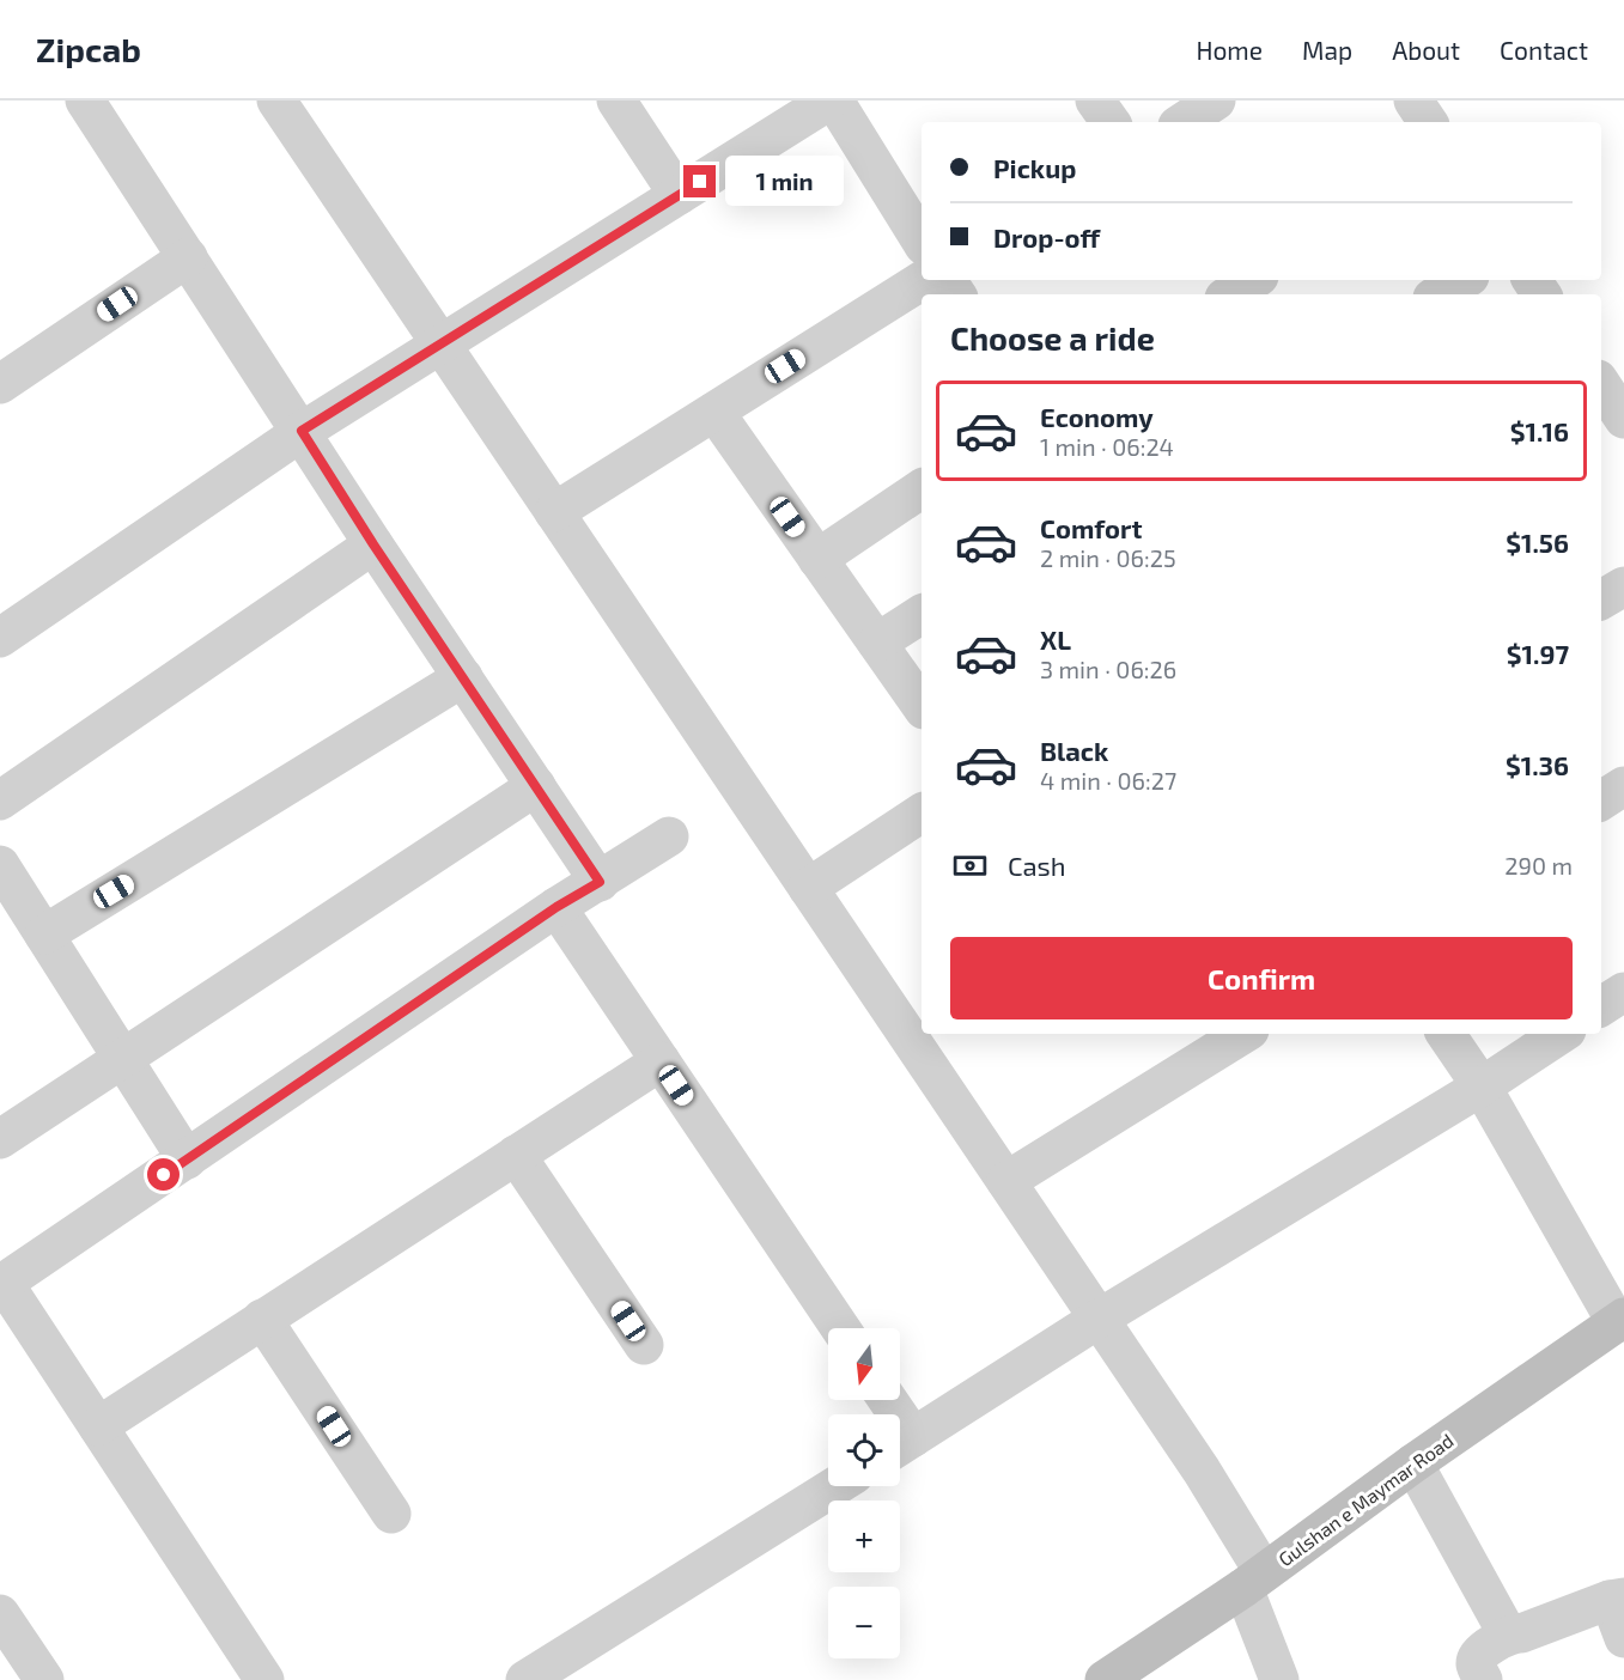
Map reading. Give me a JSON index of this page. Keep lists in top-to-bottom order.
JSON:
{
  "streets": {
    "main road": ["Gulshan e Maymar Road"]
  },
  "north": "bottom",
  "page": {
    "header": "Zipcab",
    "nav": [
      "Home",
      "Map",
      "About",
      "Contact"
    ],
    "banner": ["Pickup", "Drop-off"],
    "bubble": "1 min",
    "heading": "Choose a ride",
    "list": [
      {
        "name": "Economy",
        "note": "1 min · 06:24",
        "value": "$1.16"
      },
      {
        "name": "Comfort",
        "note": "2 min · 06:25",
        "value": "$1.56"
      },
      {
        "name": "XL",
        "note": "3 min · 06:26",
        "value": "$1.97"
      },
      {
        "name": "Black",
        "note": "4 min · 06:27",
        "value": "$1.36"
      }
    ],
    "pay": ["Cash", "290 m"],
    "buttons": "Confirm",
    "map_buttons": ["+", "−"]
  }
}
